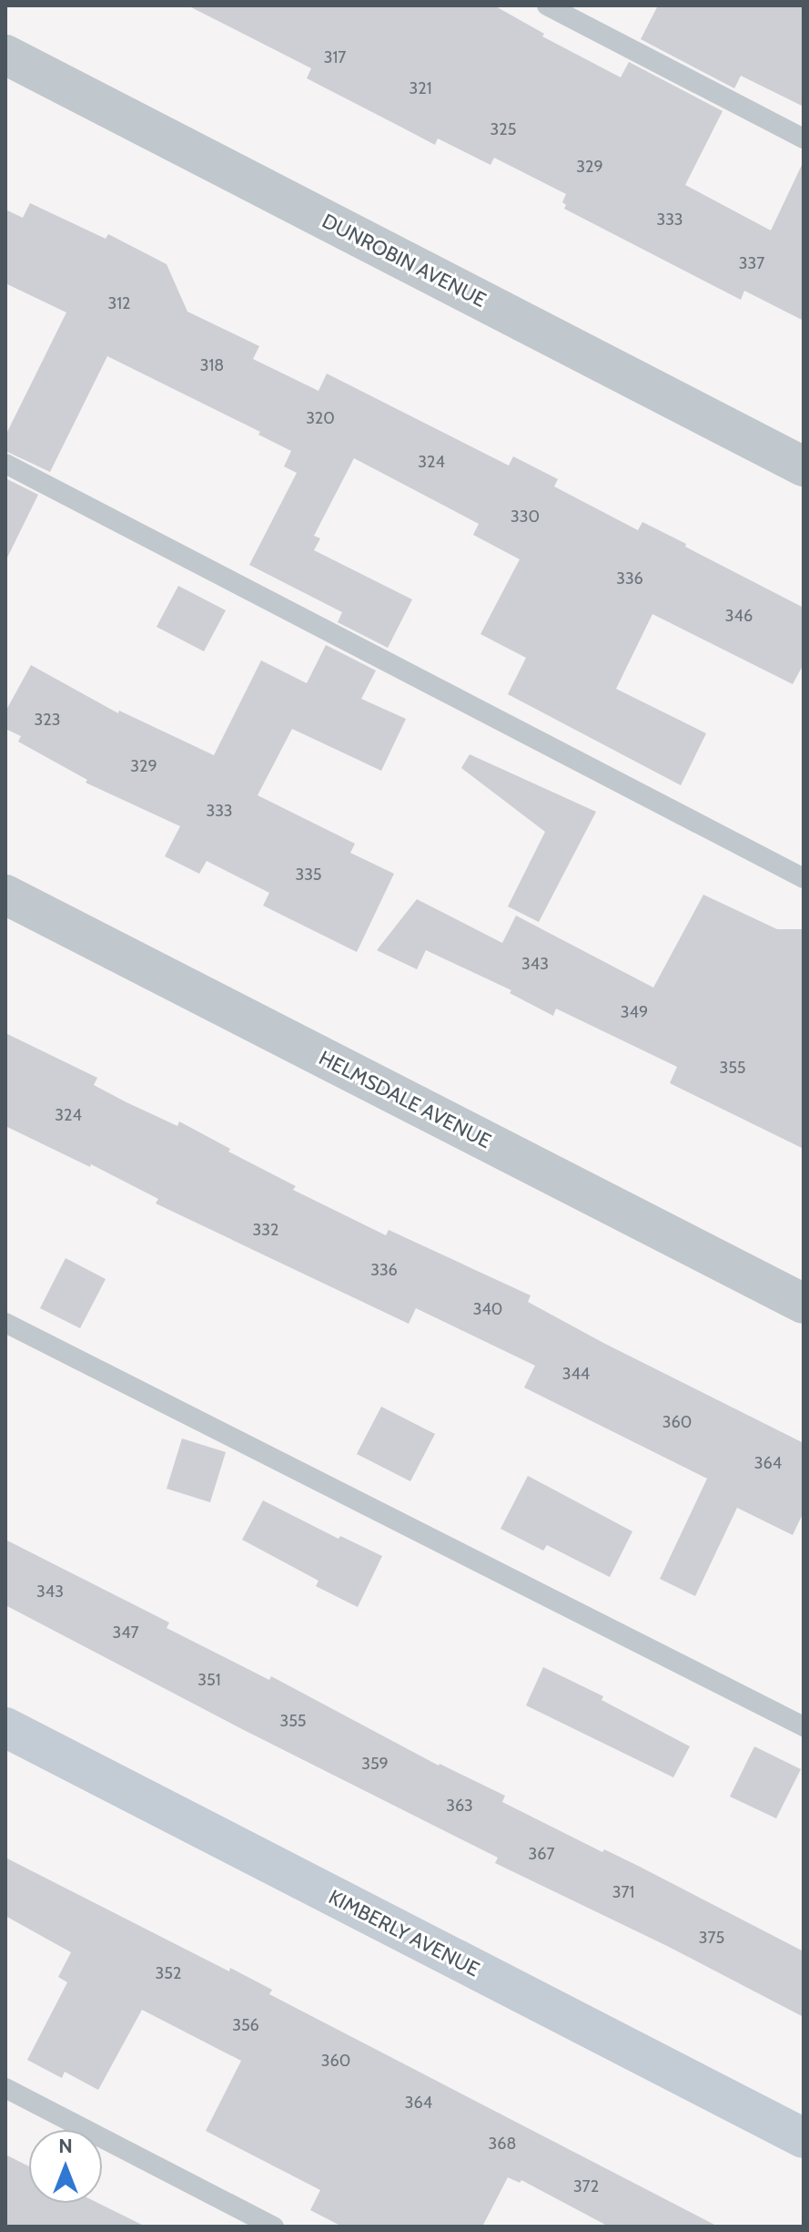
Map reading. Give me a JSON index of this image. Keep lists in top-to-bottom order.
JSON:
{
  "streets": {
    "street": ["DUNROBIN AVENUE", "HELMSDALE AVENUE", "KIMBERLY AVENUE"]
  },
  "house_numbers": [
    "317",
    "321",
    "325",
    "329",
    "333",
    "337",
    "312",
    "318",
    "320",
    "324",
    "330",
    "336",
    "346",
    "323",
    "329",
    "333",
    "335",
    "343",
    "349",
    "355",
    "324",
    "332",
    "336",
    "340",
    "344",
    "360",
    "364",
    "343",
    "347",
    "351",
    "355",
    "359",
    "363",
    "367",
    "371",
    "375",
    "352",
    "356",
    "360",
    "364",
    "368",
    "372"
  ],
  "north": "top"
}
